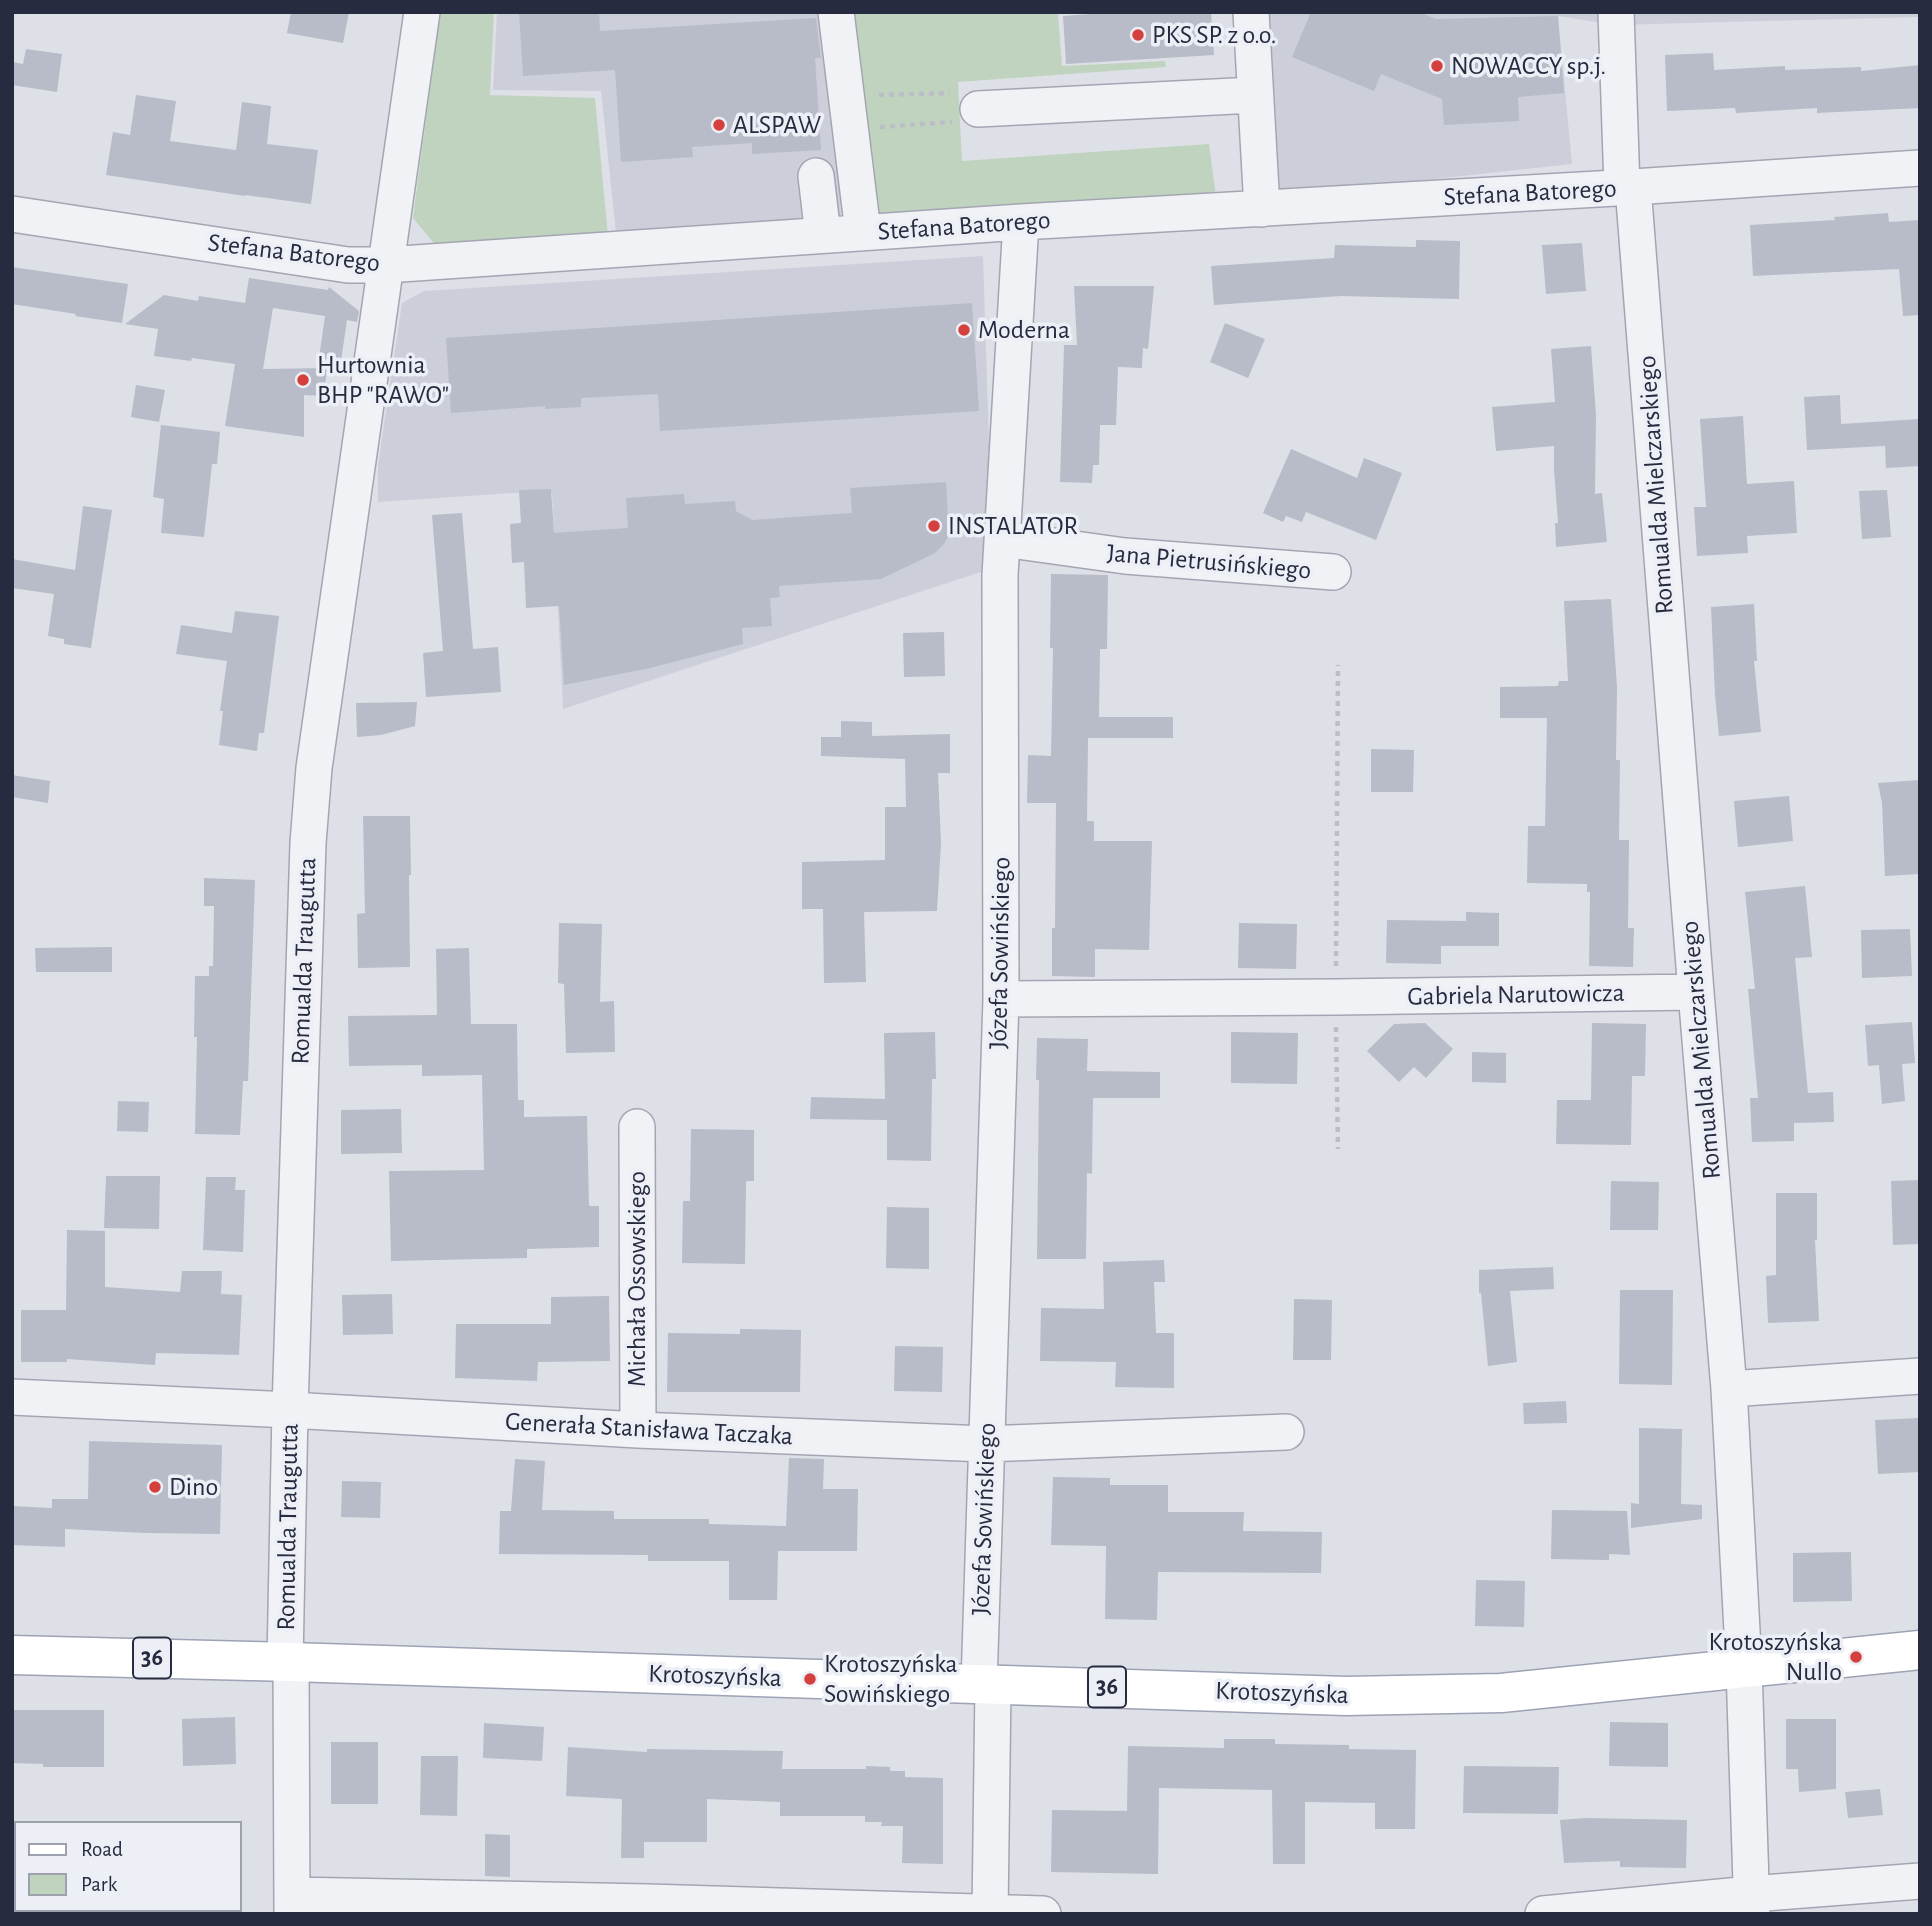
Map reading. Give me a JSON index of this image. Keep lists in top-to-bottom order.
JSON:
{
  "streets": {
    "main road": ["36", "Krotoszyńska"],
    "street": [
      "Stefana Batorego",
      "Romualda Mielczarskiego",
      "Jana Pietrusińskiego",
      "Józefa Sowińskiego",
      "Romualda Traugutta",
      "Gabriela Narutowicza",
      "Michała Ossowskiego",
      "Generała Stanisława Taczaka"
    ]
  },
  "crossings": [
    ["Stefana Batorego", "Romualda Mielczarskiego"],
    ["Stefana Batorego", "Józefa Sowińskiego"],
    ["Stefana Batorego", "Romualda Traugutta"],
    ["Romualda Mielczarskiego", "Gabriela Narutowicza"],
    ["Romualda Mielczarskiego", "Krotoszyńska"],
    ["Jana Pietrusińskiego", "Józefa Sowińskiego"],
    ["Józefa Sowińskiego", "Gabriela Narutowicza"],
    ["Józefa Sowińskiego", "Generała Stanisława Taczaka"],
    ["Józefa Sowińskiego", "Krotoszyńska"],
    ["Romualda Traugutta", "Generała Stanisława Taczaka"],
    ["Romualda Traugutta", "Krotoszyńska"],
    ["Michała Ossowskiego", "Generała Stanisława Taczaka"]
  ],
  "places": [
    "PKS SP. z o.o.",
    "NOWACCY sp.j.",
    "ALSPAW",
    "Moderna",
    "Hurtownia BHP \"RAWO\"",
    "INSTALATOR",
    "Dino",
    "Krotoszyńska Nullo",
    "Krotoszyńska Sowińskiego"
  ],
  "legend": ["Road", "Park"]
}
